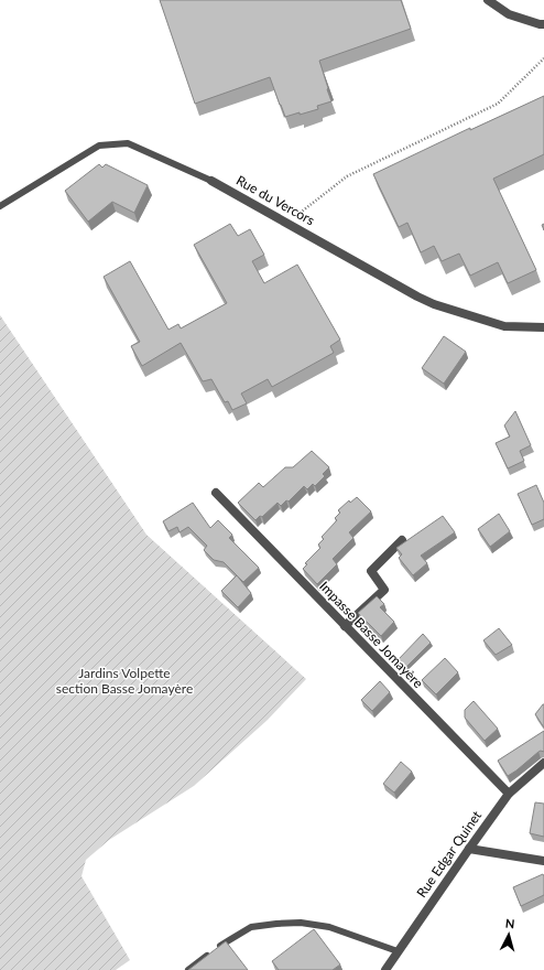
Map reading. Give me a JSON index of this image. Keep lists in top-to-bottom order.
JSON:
{
  "streets": {
    "street": ["Rue du Vercors", "Impasse Basse Jomayère", "Rue Edgar Quinet"]
  },
  "crossings": [
    ["Impasse Basse Jomayère", "Rue Edgar Quinet"]
  ],
  "parks": ["Jardins Volpette section Basse Jomayère"],
  "north": "top"
}
